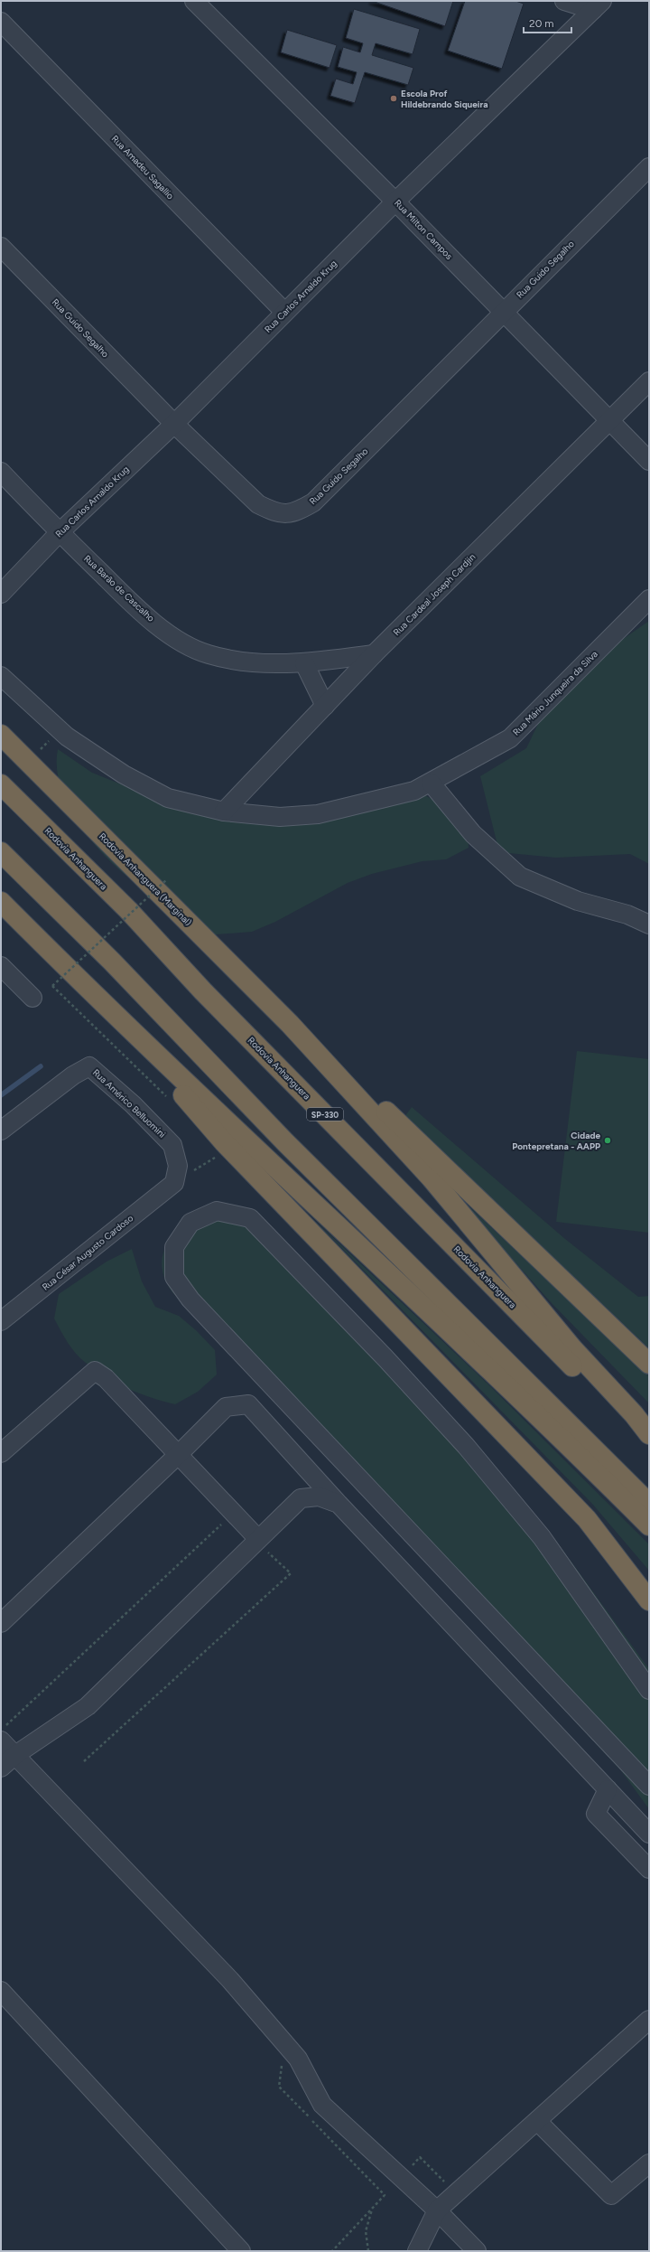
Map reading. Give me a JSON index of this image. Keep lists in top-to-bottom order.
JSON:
{
  "streets": {
    "highway": ["Rodovia Anhanguera", "Rodovia Anhanguera (Marginal)", "SP-330"],
    "street": [
      "Rua Amadeu Sagallio",
      "Rua Milton Campos",
      "Rua Guido Segalho",
      "Rua Carlos Arnaldo Krug",
      "Rua Barão de Cascalho",
      "Rua Cardeal Joseph Cardjin",
      "Rua Mário Junqueira da Silva",
      "Rua Américo Belluomini",
      "Rua César Augusto Cardoso"
    ]
  },
  "crossings": [
    ["Rua Amadeu Sagallio", "Rua Carlos Arnaldo Krug"],
    ["Rua Milton Campos", "Rua Guido Segalho"],
    ["Rua Milton Campos", "Rua Carlos Arnaldo Krug"],
    ["Rua Milton Campos", "Rua Cardeal Joseph Cardjin"],
    ["Rua Guido Segalho", "Rua Carlos Arnaldo Krug"],
    ["Rua Carlos Arnaldo Krug", "Rua Barão de Cascalho"],
    ["Rua Barão de Cascalho", "Rua Cardeal Joseph Cardjin"],
    ["Rua Cardeal Joseph Cardjin", "Rua Mário Junqueira da Silva"],
    ["Rua Américo Belluomini", "Rua César Augusto Cardoso"]
  ],
  "places": ["Escola Prof Hildebrando Siqueira", "Cidade Pontepretana - AAPP"],
  "scale_bar": "20 m"
}
